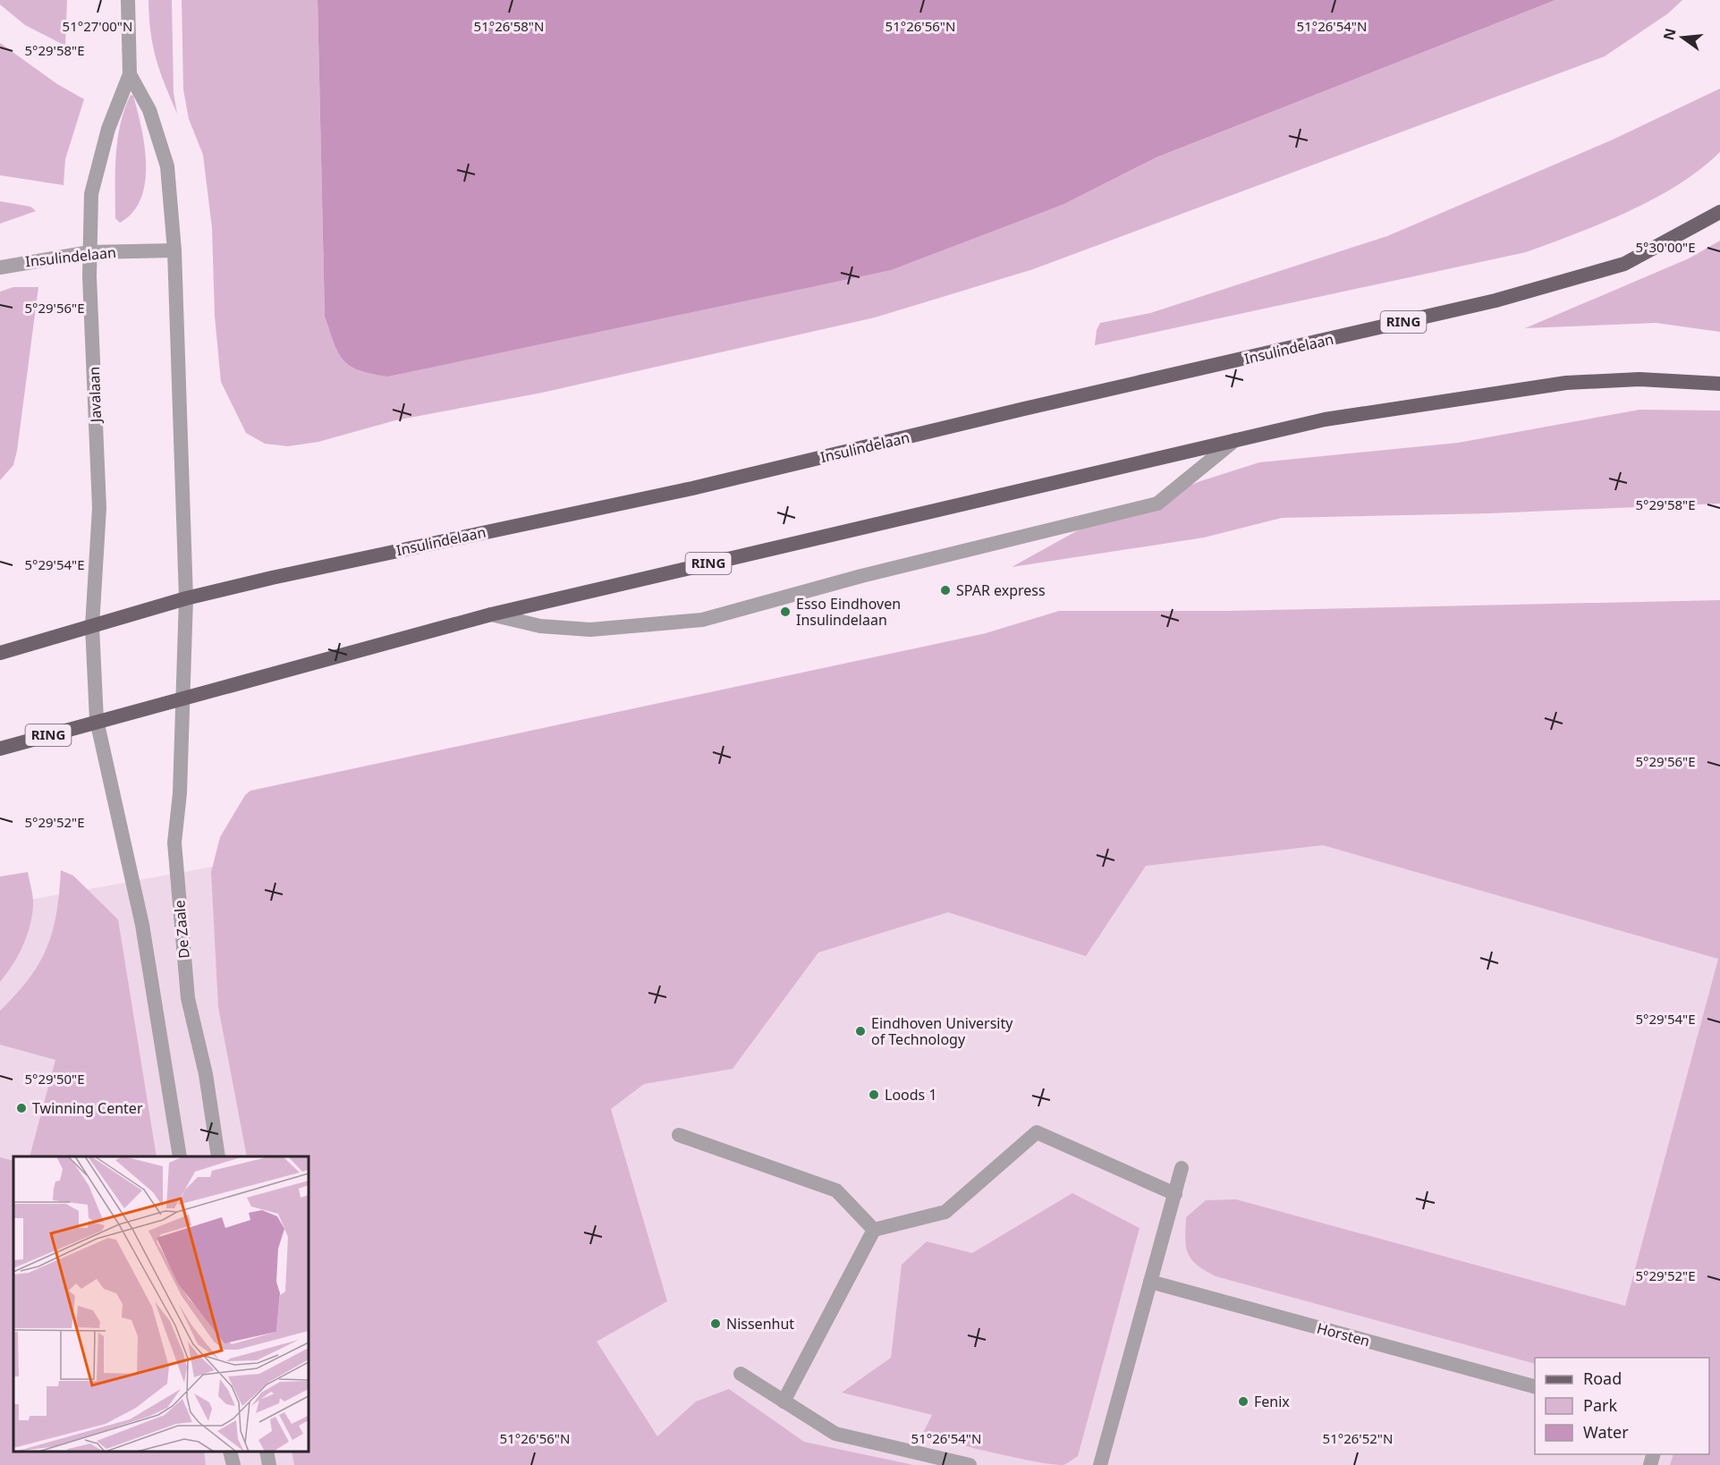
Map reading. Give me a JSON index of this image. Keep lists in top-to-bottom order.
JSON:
{
  "streets": {
    "main road": ["Insulindelaan", "RING"],
    "street": ["Javalaan", "De Zaale", "Horsten"]
  },
  "crossings": [
    ["Insulindelaan", "Javalaan"],
    ["RING", "Javalaan"],
    ["RING", "De Zaale"],
    ["Javalaan", "De Zaale"]
  ],
  "places": [
    "SPAR express",
    "Esso Eindhoven Insulindelaan",
    "Eindhoven University of Technology",
    "Loods 1",
    "Twinning Center",
    "Nissenhut",
    "Fenix"
  ],
  "legend": ["Road", "Park", "Water"],
  "north": "left",
  "coordinates": [
    "51°27'00\"N",
    "51°26'58\"N",
    "51°26'56\"N",
    "51°26'54\"N",
    "5°29'58\"E",
    "5°30'00\"E",
    "5°29'56\"E",
    "5°29'54\"E",
    "5°29'52\"E",
    "5°29'50\"E",
    "51°26'52\"N"
  ]
}
